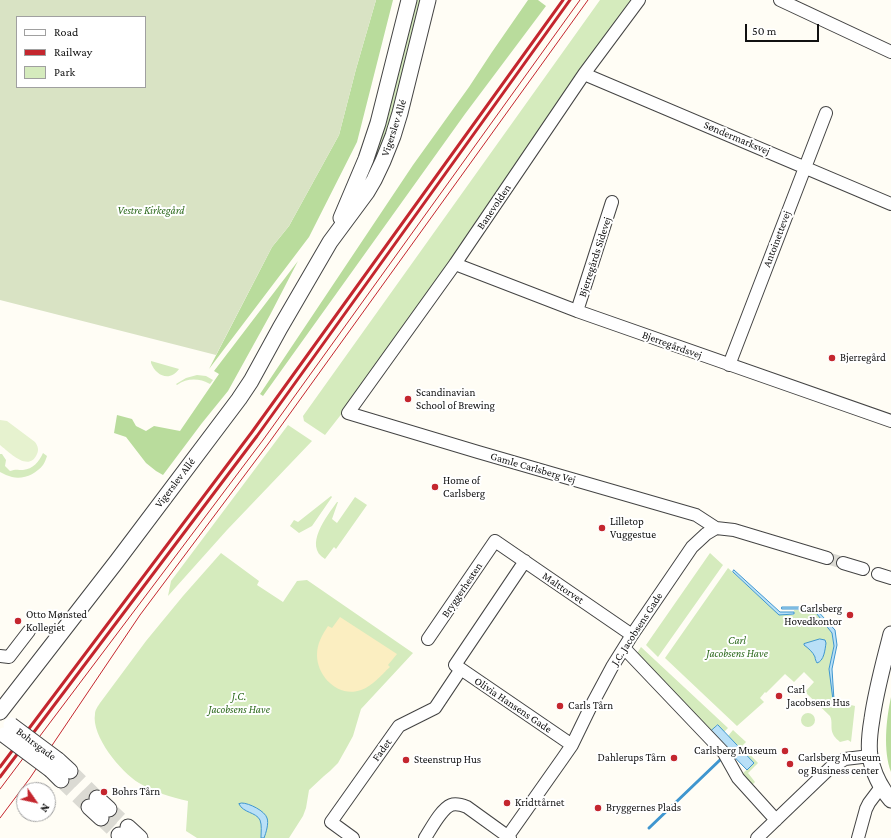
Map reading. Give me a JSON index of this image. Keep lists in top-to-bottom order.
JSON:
{
  "streets": {
    "street": [
      "Vigerslev Allé",
      "Søndermarksvej",
      "Banevolden",
      "Antoinettevej",
      "Bjerregårds Sidevej",
      "Bjerregårdsvej",
      "Gamle Carlsberg Vej",
      "Malttorvet",
      "Bryggerhesten",
      "J.C. Jacobsens Gade",
      "Olivia Hansens Gade",
      "Bohrsgade",
      "Fadet"
    ]
  },
  "crossings": [
    ["Søndermarksvej", "Banevolden"],
    ["Søndermarksvej", "Antoinettevej"],
    ["Banevolden", "Bjerregårdsvej"],
    ["Banevolden", "Gamle Carlsberg Vej"],
    ["Antoinettevej", "Bjerregårdsvej"],
    ["Bjerregårds Sidevej", "Bjerregårdsvej"],
    ["Gamle Carlsberg Vej", "J.C. Jacobsens Gade"],
    ["Malttorvet", "Bryggerhesten"],
    ["Malttorvet", "J.C. Jacobsens Gade"],
    ["Malttorvet", "Fadet"],
    ["J.C. Jacobsens Gade", "Olivia Hansens Gade"],
    ["Olivia Hansens Gade", "Fadet"]
  ],
  "parks": ["Vestre Kirkegård", "Carl Jacobsens Have", "J.C. Jacobsens Have"],
  "places": [
    "Bjerregård",
    "Scandinavian School of Brewing",
    "Home of Carlsberg",
    "Lilletop Vuggestue",
    "Carlsberg Hovedkontor",
    "Otto Mønsted Kollegiet",
    "Carl Jacobsens Hus",
    "Carls Tårn",
    "Carlsberg Museum",
    "Dahlerups Tårn",
    "Steenstrup Hus",
    "Carlsberg Museum og Business center",
    "Bohrs Tårn",
    "Kridttårnet",
    "Bryggernes Plads"
  ],
  "legend": ["Road", "Railway", "Park"],
  "scale_bar": "50 m",
  "north": "bottom right"
}
